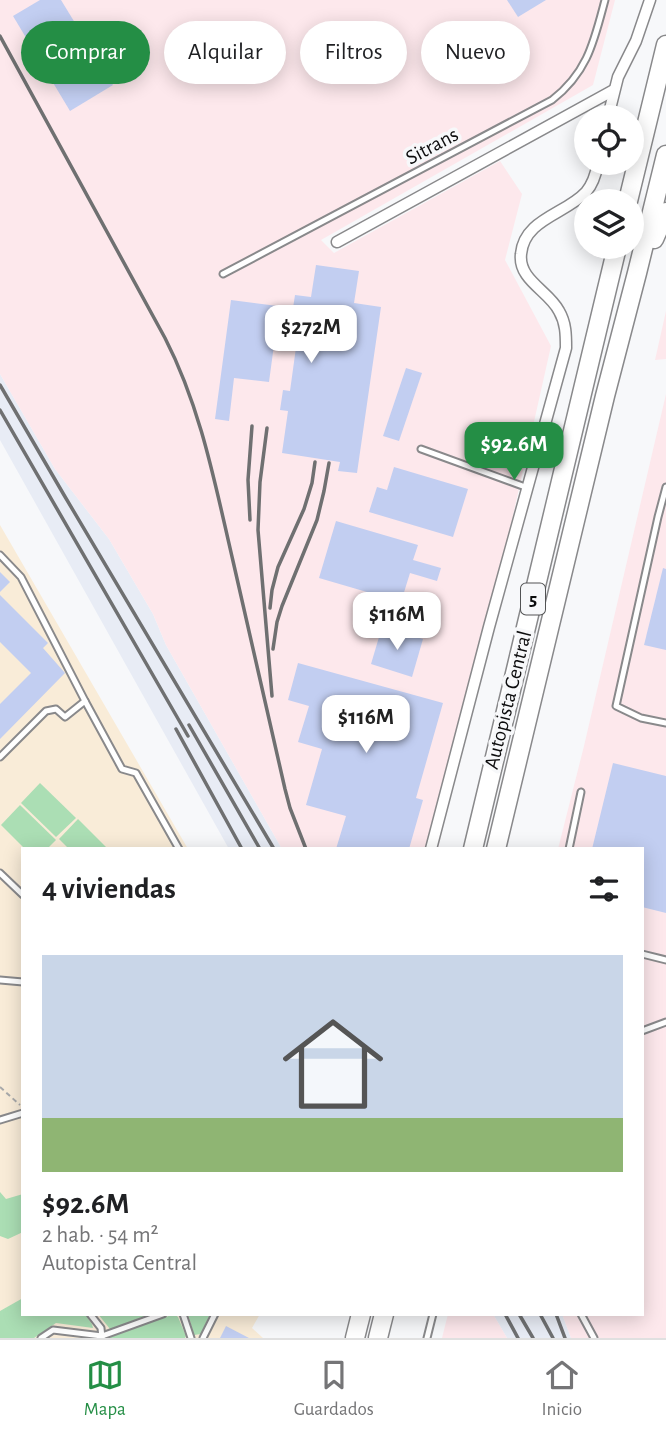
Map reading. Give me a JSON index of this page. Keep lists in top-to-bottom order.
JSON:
{
  "streets": {
    "highway": ["5", "Autopista Central"],
    "lane": ["Sitrans"]
  },
  "page": {
    "chip": [
      "Comprar",
      "Alquilar",
      "Filtros",
      "Nuevo"
    ],
    "price": [
      "$272M",
      "$92.6M",
      "$116M",
      "$116M"
    ],
    "heading": "4 viviendas",
    "list": [
      {
        "name": "$92.6M",
        "note": "2 hab. · 54 m² · Autopista Central"
      }
    ],
    "tabs": ["Mapa", "Guardados", "Inicio"]
  }
}
